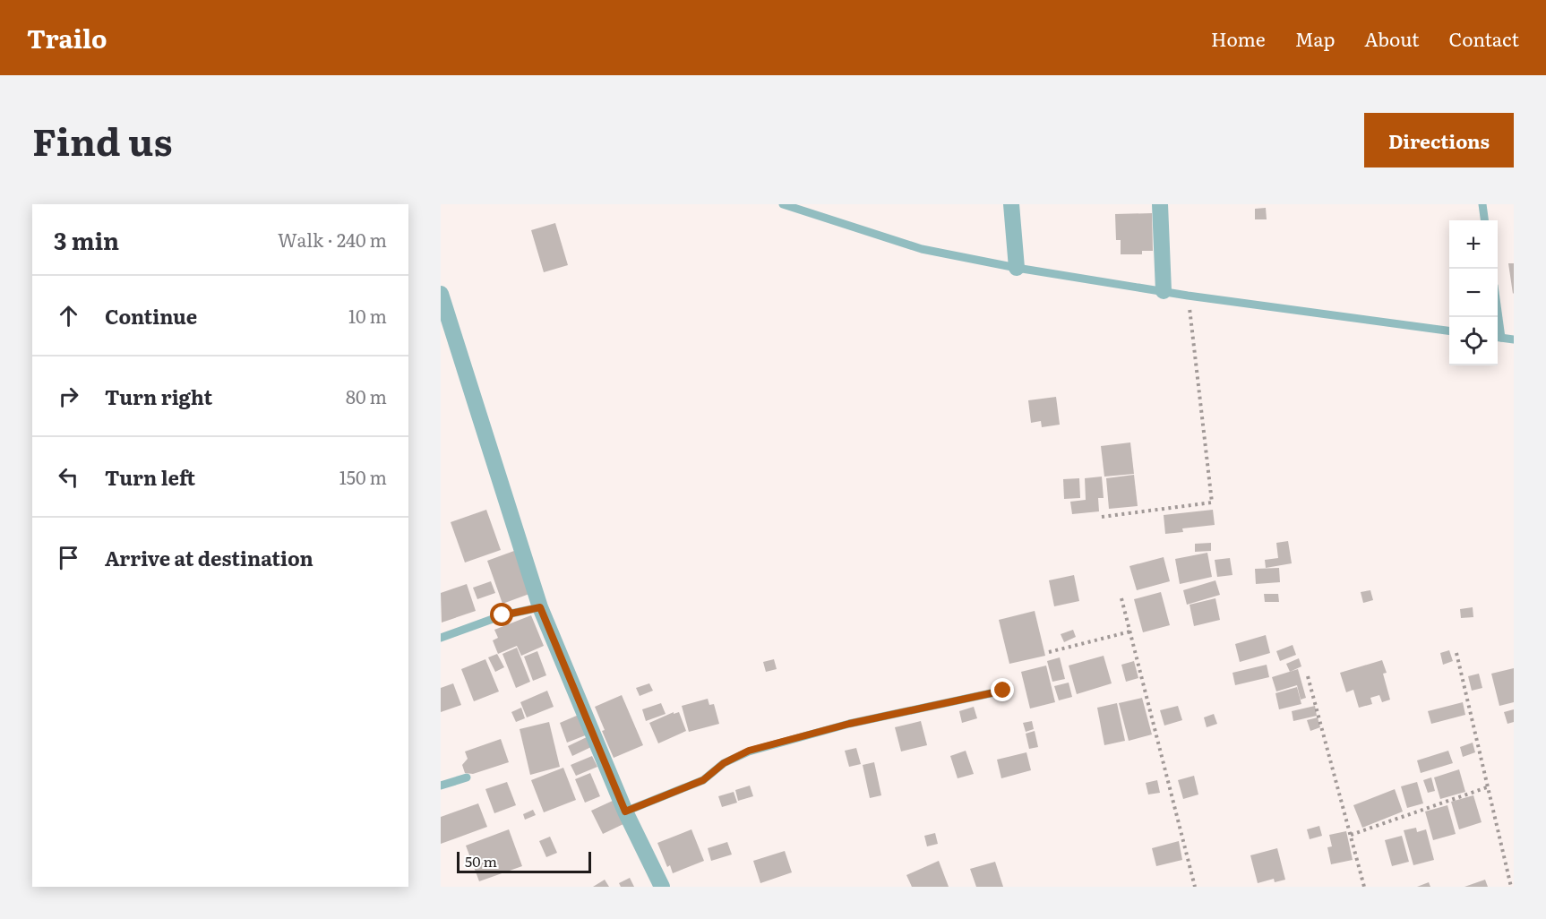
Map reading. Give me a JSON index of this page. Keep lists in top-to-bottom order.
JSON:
{
  "scale_bar": "50 m",
  "page": {
    "header": "Trailo",
    "nav": [
      "Home",
      "Map",
      "About",
      "Contact"
    ],
    "title": "Find us",
    "buttons": "Directions",
    "heading": ["3 min", "Walk · 240 m"],
    "map_buttons": ["+", "−"],
    "list": [
      ["Continue", "10 m"],
      ["Turn right", "80 m"],
      ["Turn left", "150 m"],
      "Arrive at destination"
    ],
    "scale": "50 m"
  }
}
